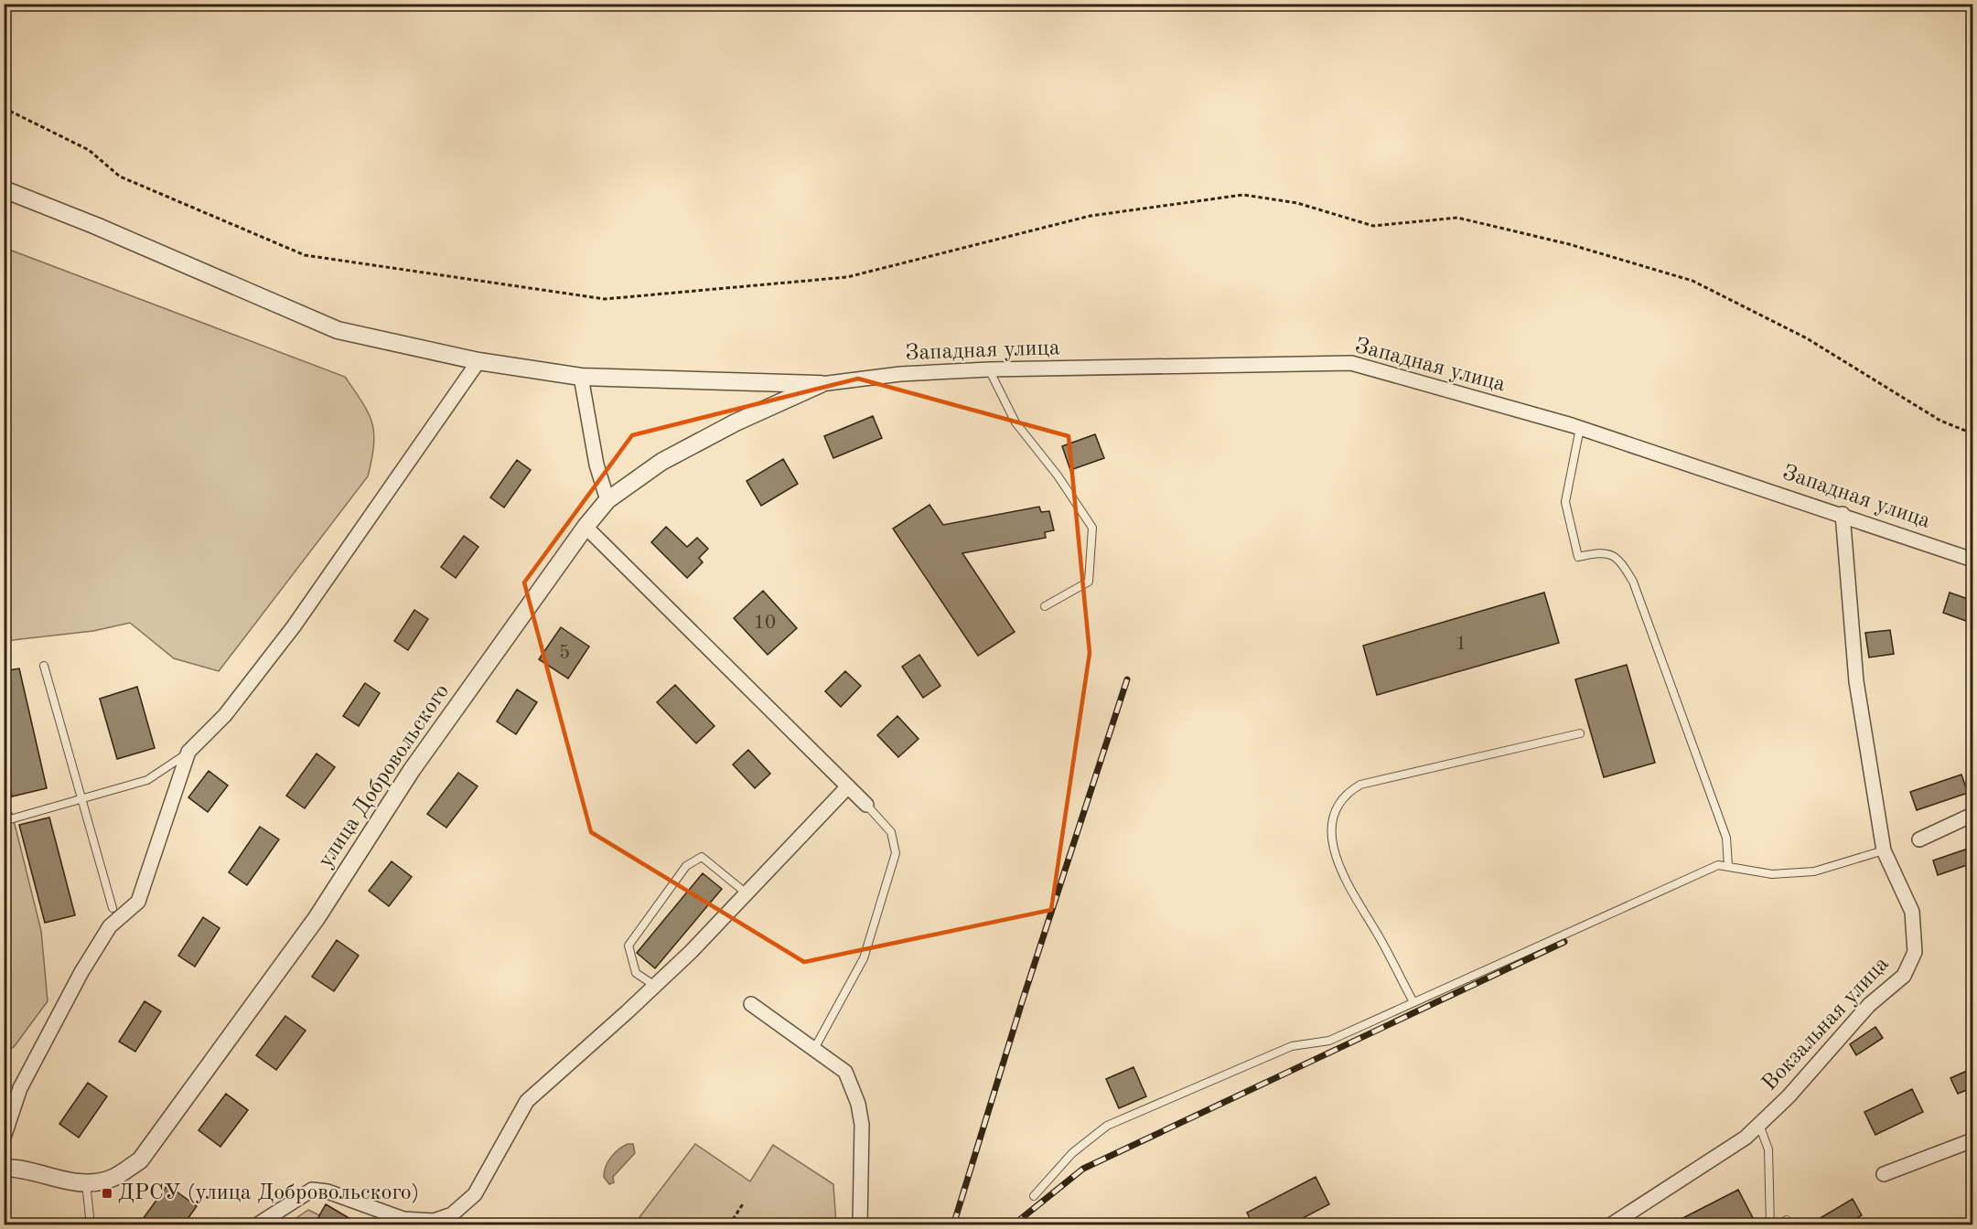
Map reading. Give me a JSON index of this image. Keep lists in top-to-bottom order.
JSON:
{
  "streets": {
    "street": ["Западная улица", "улица Добровольского", "Вокзальная улица"]
  },
  "crossings": [
    ["Западная улица", "улица Добровольского"],
    ["Западная улица", "Вокзальная улица"]
  ],
  "places": {
    "transit": ["ДРСУ (улица Добровольского)"]
  },
  "house_numbers": ["10", "1", "5"]
}
